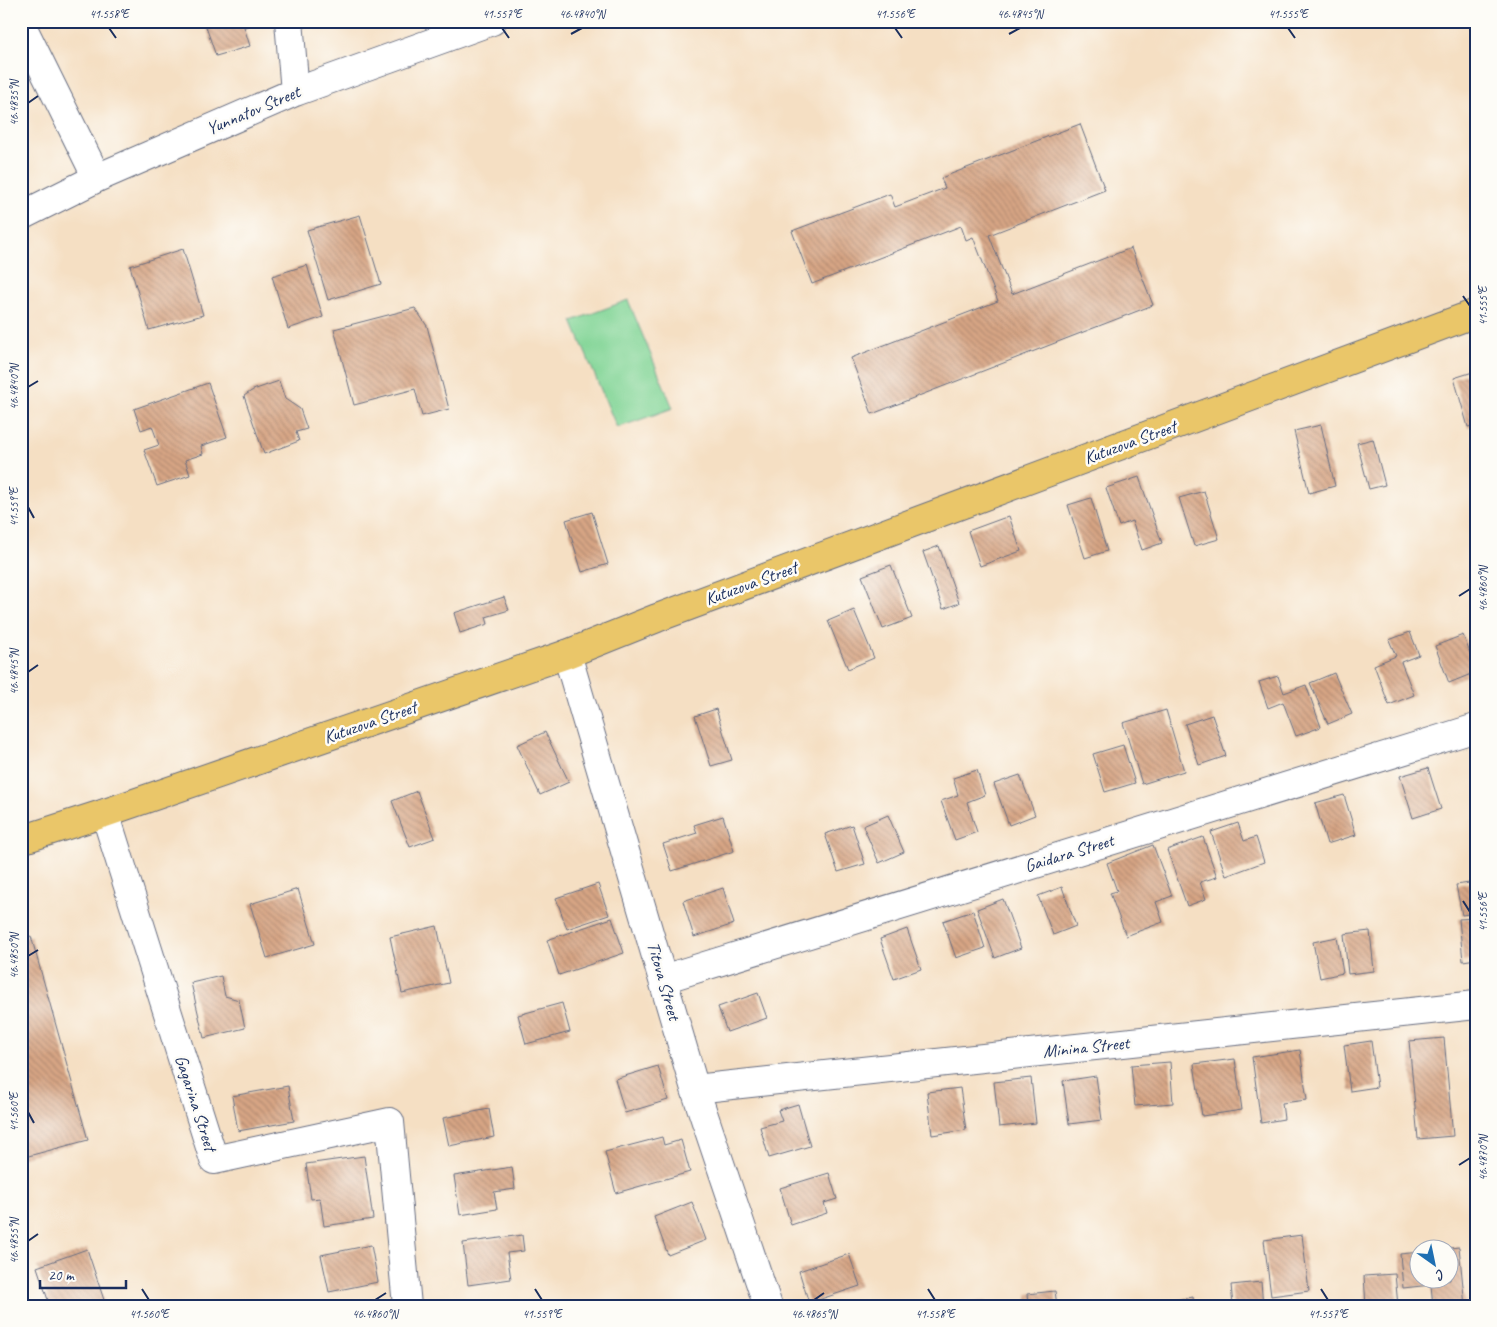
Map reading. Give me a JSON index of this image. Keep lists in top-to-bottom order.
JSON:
{
  "streets": {
    "main road": ["Kutuzova Street"],
    "street": [
      "Yunnatov Street",
      "Gaidara Street",
      "Titova Street",
      "Minina Street",
      "Gagarina Street"
    ]
  },
  "crossings": [
    ["Kutuzova Street", "Titova Street"],
    ["Kutuzova Street", "Gagarina Street"],
    ["Gaidara Street", "Titova Street"],
    ["Titova Street", "Minina Street"]
  ],
  "scale_bar": "20 m",
  "north": "bottom right",
  "coordinates": [
    "41.558°E",
    "41.557°E",
    "46.4840°N",
    "41.556°E",
    "46.4845°N",
    "41.555°E",
    "46.4835°N",
    "41.559°E",
    "46.4860°N",
    "46.4850°N",
    "41.560°E",
    "46.4870°N",
    "46.4855°N",
    "46.4865°N"
  ]
}
